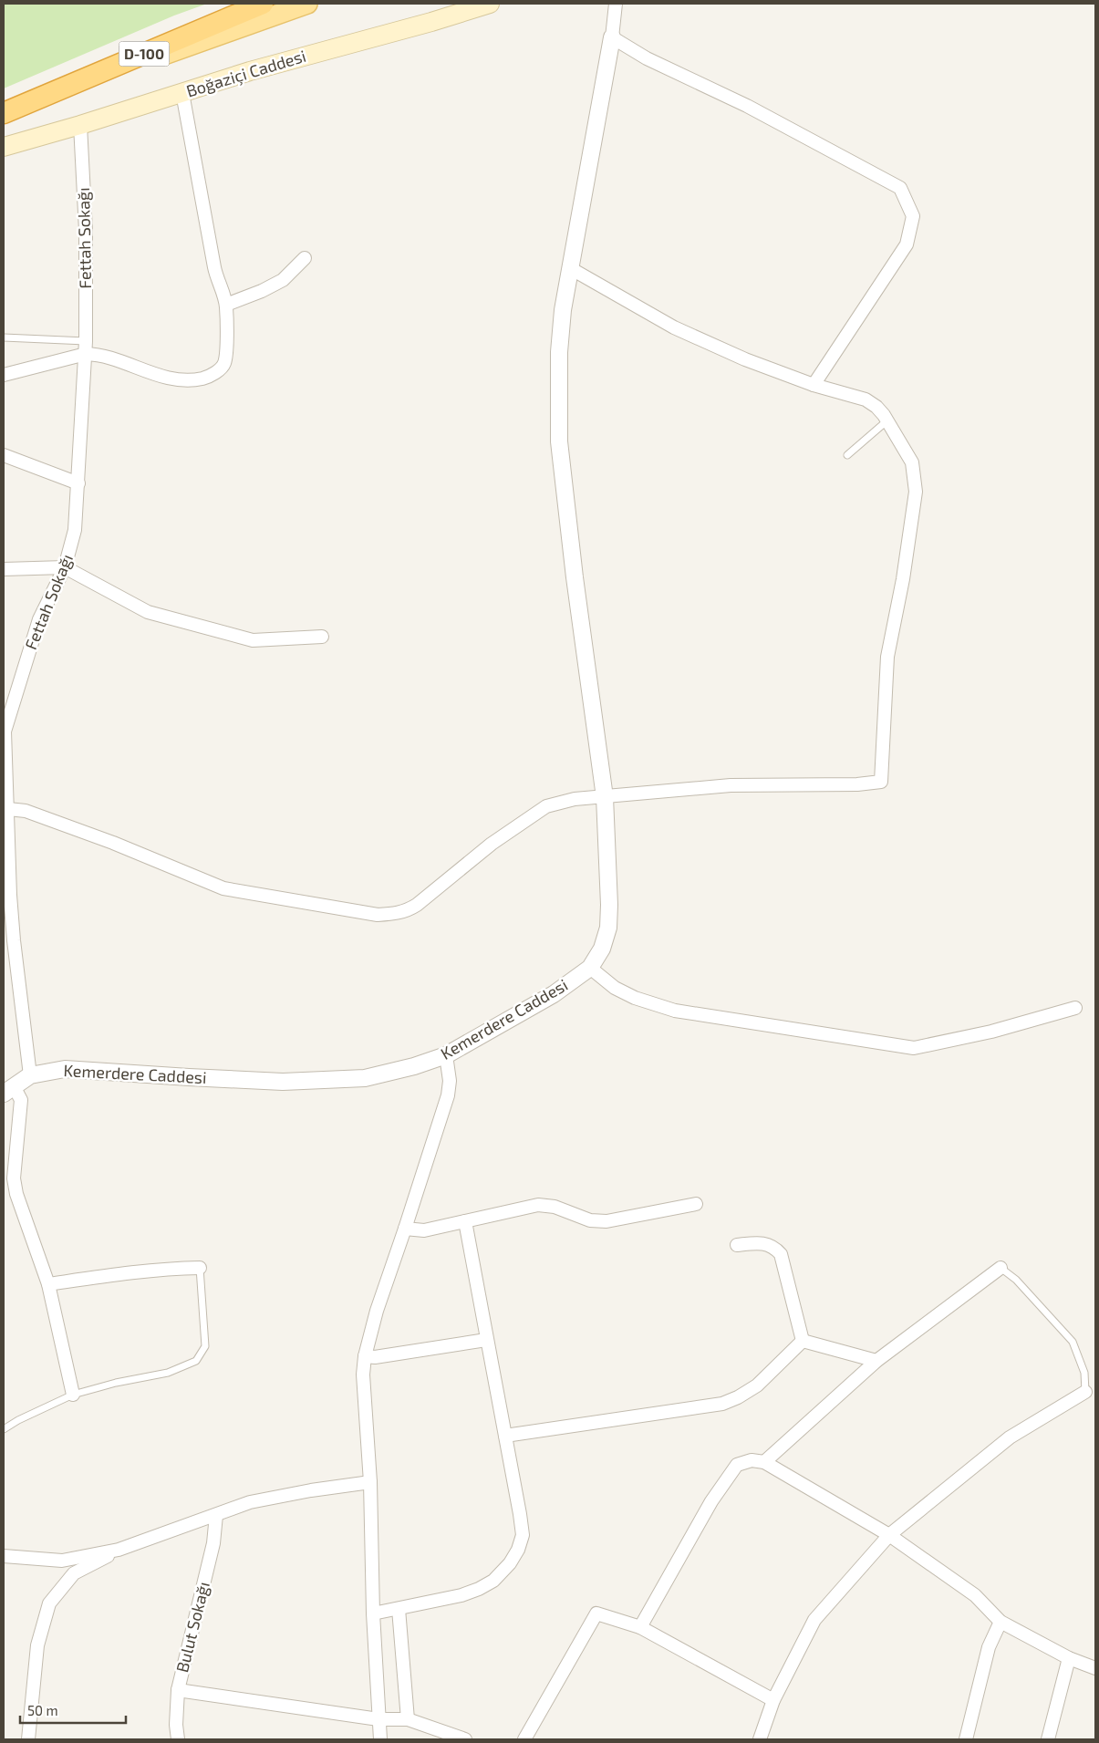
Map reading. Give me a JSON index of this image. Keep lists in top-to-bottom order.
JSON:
{
  "streets": {
    "highway": ["D-100"],
    "main road": ["Boğaziçi Caddesi"],
    "street": ["Fettah Sokağı", "Kemerdere Caddesi", "Bulut Sokağı"]
  },
  "crossings": [
    ["Boğaziçi Caddesi", "Fettah Sokağı"],
    ["Fettah Sokağı", "Kemerdere Caddesi"]
  ],
  "scale_bar": "50 m"
}
